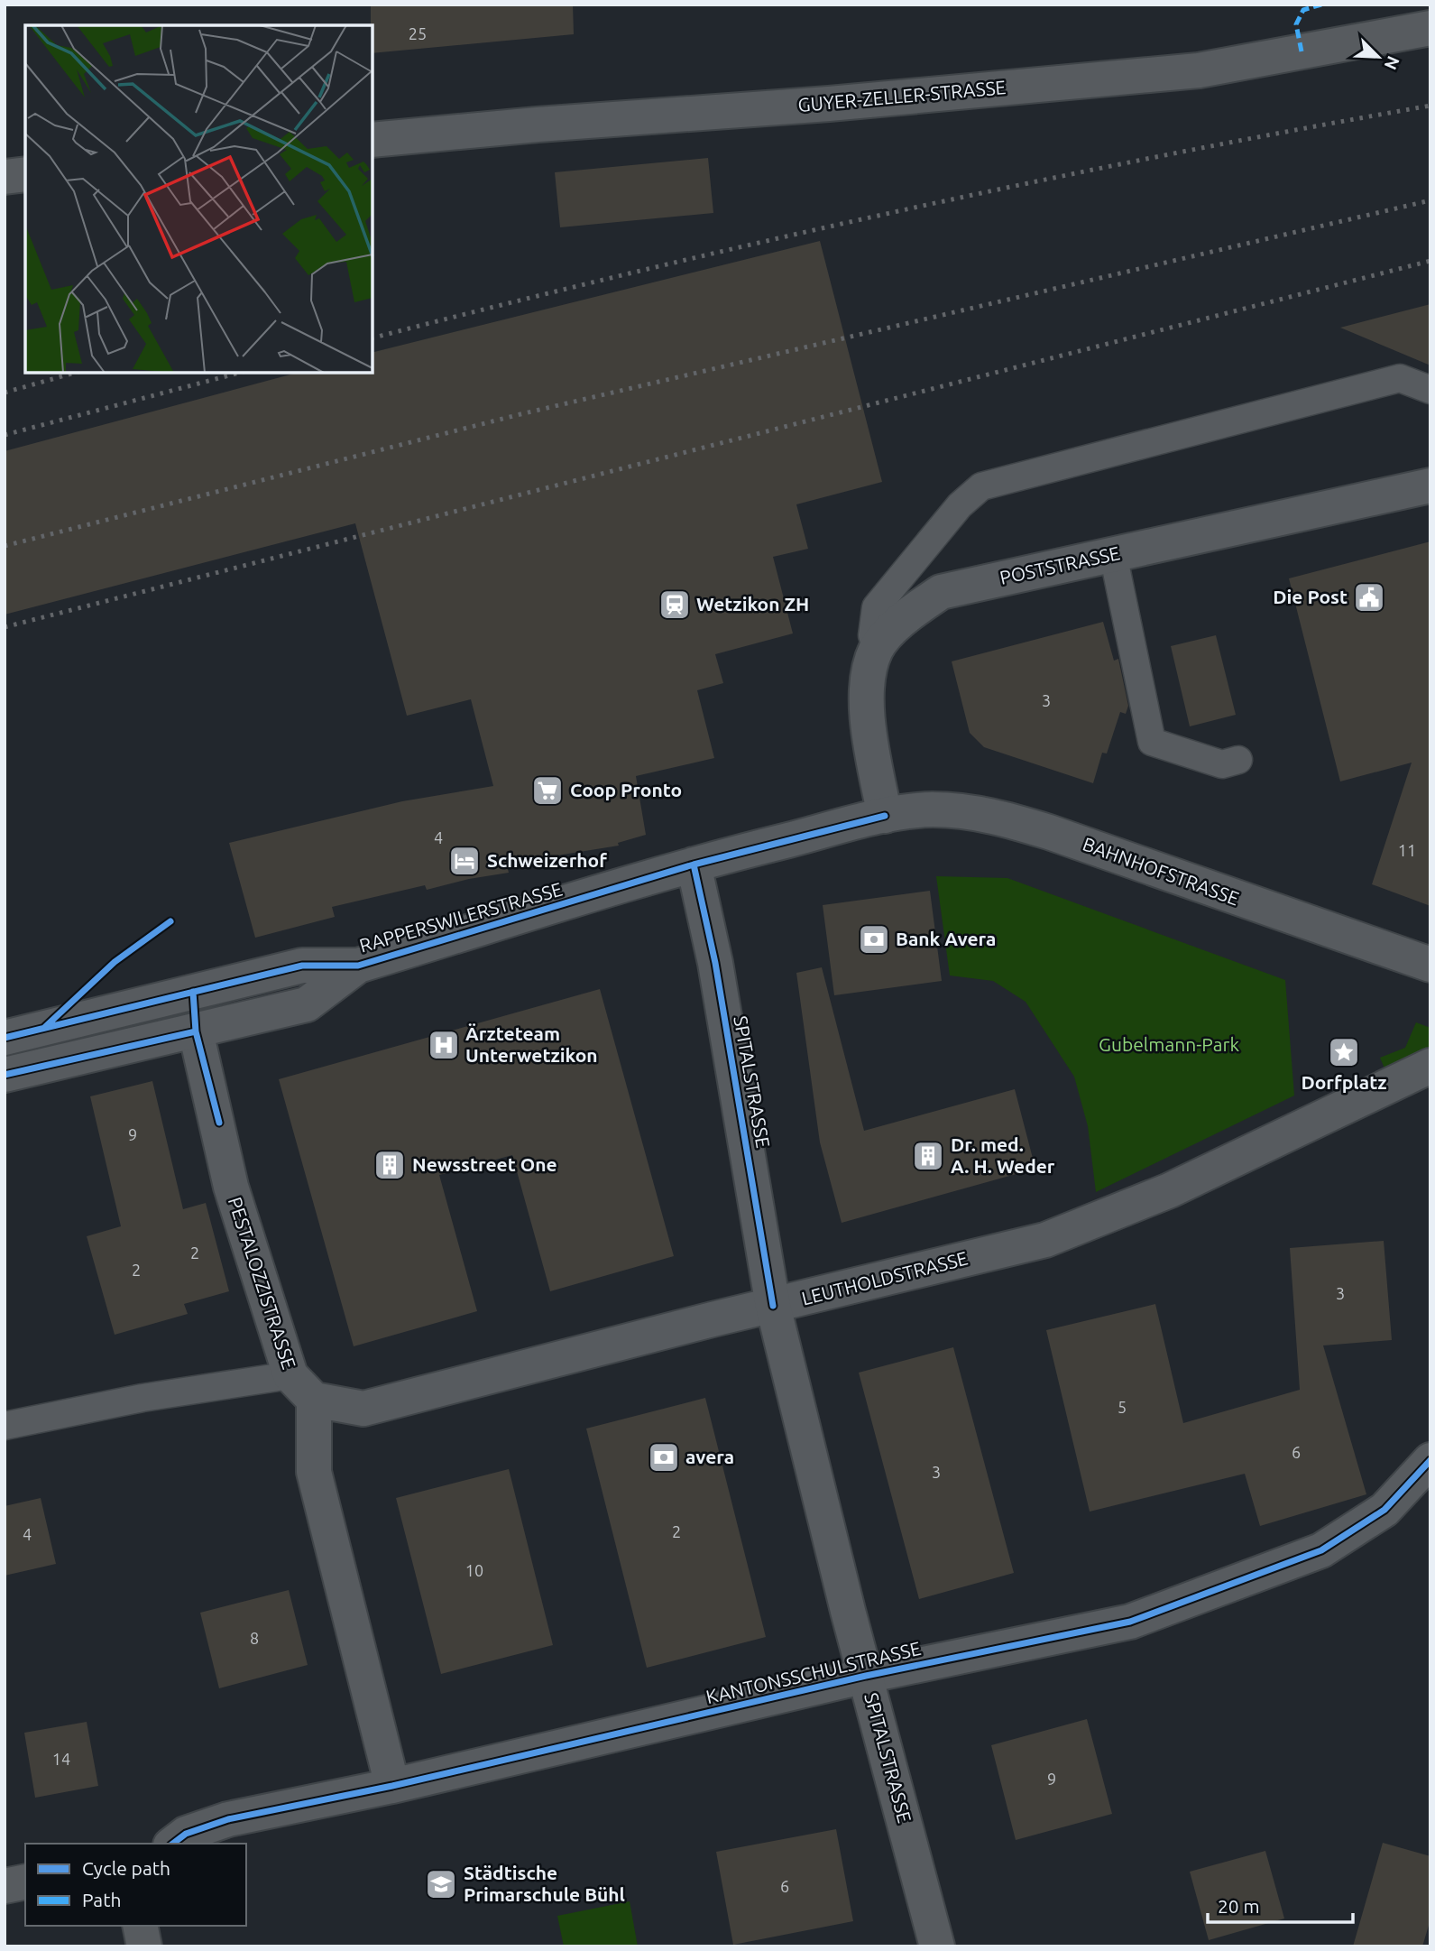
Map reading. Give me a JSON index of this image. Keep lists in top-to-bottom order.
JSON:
{
  "streets": {
    "street": [
      "GUYER-ZELLER-STRASSE",
      "POSTSTRASSE",
      "BAHNHOFSTRASSE",
      "RAPPERSWILERSTRASSE",
      "SPITALSTRASSE",
      "LEUTHOLDSTRASSE",
      "PESTALOZZISTRASSE",
      "KANTONSSCHULSTRASSE"
    ]
  },
  "crossings": [
    ["POSTSTRASSE", "BAHNHOFSTRASSE"],
    ["POSTSTRASSE", "RAPPERSWILERSTRASSE"],
    ["BAHNHOFSTRASSE", "RAPPERSWILERSTRASSE"],
    ["RAPPERSWILERSTRASSE", "SPITALSTRASSE"],
    ["RAPPERSWILERSTRASSE", "PESTALOZZISTRASSE"],
    ["SPITALSTRASSE", "LEUTHOLDSTRASSE"],
    ["SPITALSTRASSE", "KANTONSSCHULSTRASSE"],
    ["LEUTHOLDSTRASSE", "PESTALOZZISTRASSE"]
  ],
  "parks": ["Gubelmann-Park"],
  "places": {
    "public building": ["Die Post"],
    "station": ["Wetzikon ZH"],
    "supermarket": ["Coop Pronto"],
    "hotel": ["Schweizerhof"],
    "bank": ["Bank Avera", "avera"],
    "hospital": ["Ärzteteam Unterwetzikon"],
    "place": ["Dorfplatz"],
    "building": ["Dr. med. A. H. Weder", "Newsstreet One"],
    "school or university": ["Städtische Primarschule Bühl"]
  },
  "house_numbers": [
    "25",
    "3",
    "4",
    "11",
    "9",
    "2",
    "2",
    "3",
    "5",
    "6",
    "3",
    "2",
    "4",
    "10",
    "8",
    "14",
    "9",
    "6"
  ],
  "legend": ["Cycle path", "Path"],
  "scale_bar": "20 m",
  "north": "bottom right"
}
